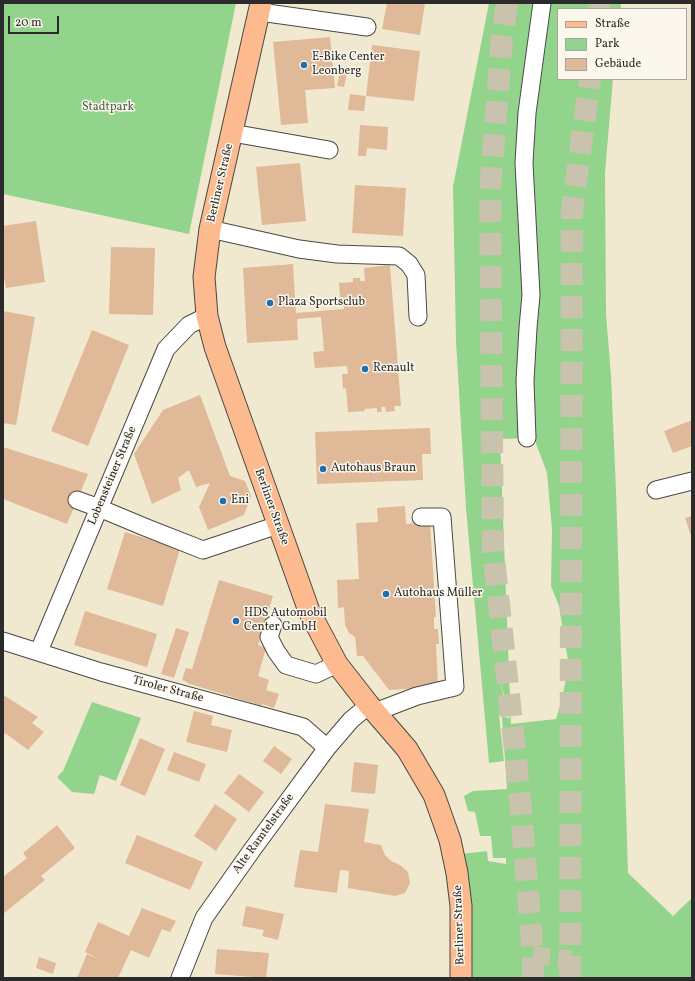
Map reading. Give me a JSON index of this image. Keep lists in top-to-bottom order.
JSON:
{
  "streets": {
    "main road": ["Berliner Straße"],
    "street": ["Lobensteiner Straße", "Tiroler Straße", "Alte Ramtelstraße"]
  },
  "crossings": [
    ["Berliner Straße", "Lobensteiner Straße"],
    ["Berliner Straße", "Alte Ramtelstraße"],
    ["Lobensteiner Straße", "Tiroler Straße"],
    ["Tiroler Straße", "Alte Ramtelstraße"]
  ],
  "parks": ["Stadtpark"],
  "places": [
    "E-Bike Center Leonberg",
    "Plaza Sportsclub",
    "Renault",
    "Autohaus Braun",
    "Eni",
    "Autohaus Müller",
    "HDS Automobil Center GmbH"
  ],
  "legend": ["Straße", "Park", "Gebäude"],
  "scale_bar": "20 m"
}
